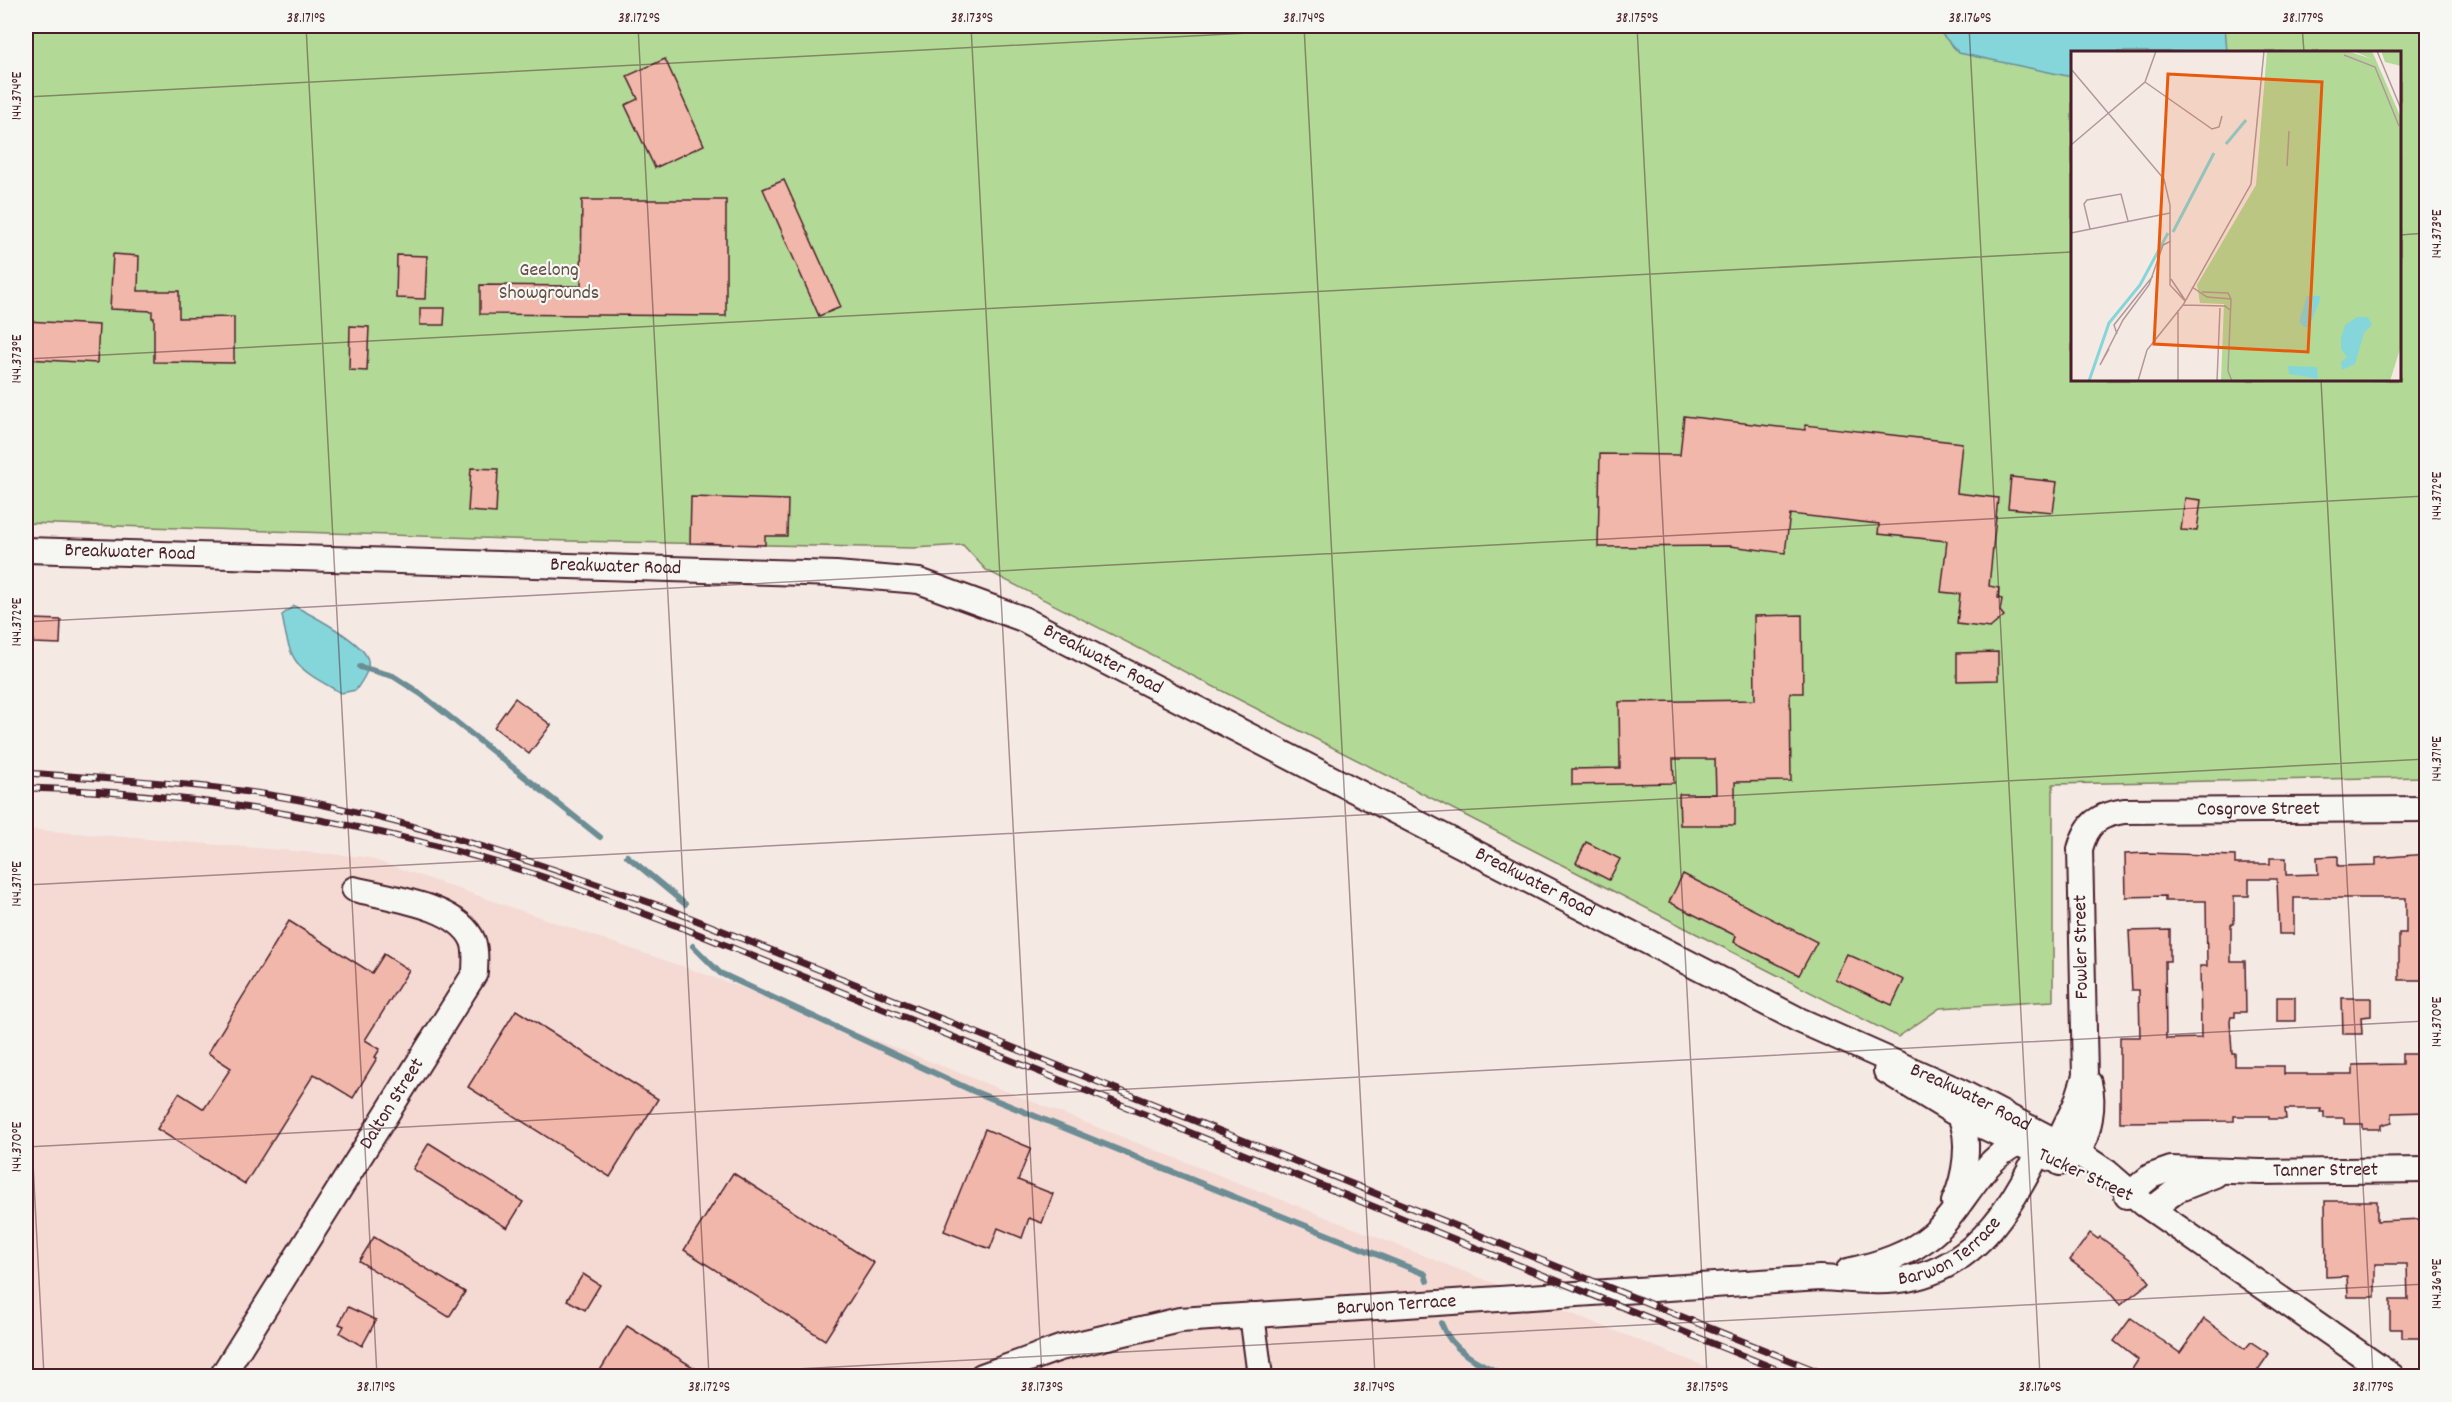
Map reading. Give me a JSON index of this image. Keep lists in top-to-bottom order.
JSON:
{
  "streets": {
    "street": [
      "Breakwater Road",
      "Cosgrove Street",
      "Fowler Street",
      "Dalton Street",
      "Tanner Street",
      "Tucker Street",
      "Barwon Terrace"
    ]
  },
  "crossings": [
    ["Breakwater Road", "Fowler Street"],
    ["Breakwater Road", "Tucker Street"],
    ["Breakwater Road", "Barwon Terrace"],
    ["Cosgrove Street", "Fowler Street"],
    ["Fowler Street", "Tucker Street"],
    ["Fowler Street", "Barwon Terrace"],
    ["Tanner Street", "Tucker Street"],
    ["Tucker Street", "Barwon Terrace"]
  ],
  "parks": ["Geelong Showgrounds"],
  "coordinates": [
    "38.171°S",
    "38.172°S",
    "38.173°S",
    "38.174°S",
    "38.175°S",
    "38.176°S",
    "38.177°S",
    "144.374°E",
    "144.373°E",
    "144.372°E",
    "144.371°E",
    "144.370°E",
    "144.369°E"
  ]
}
